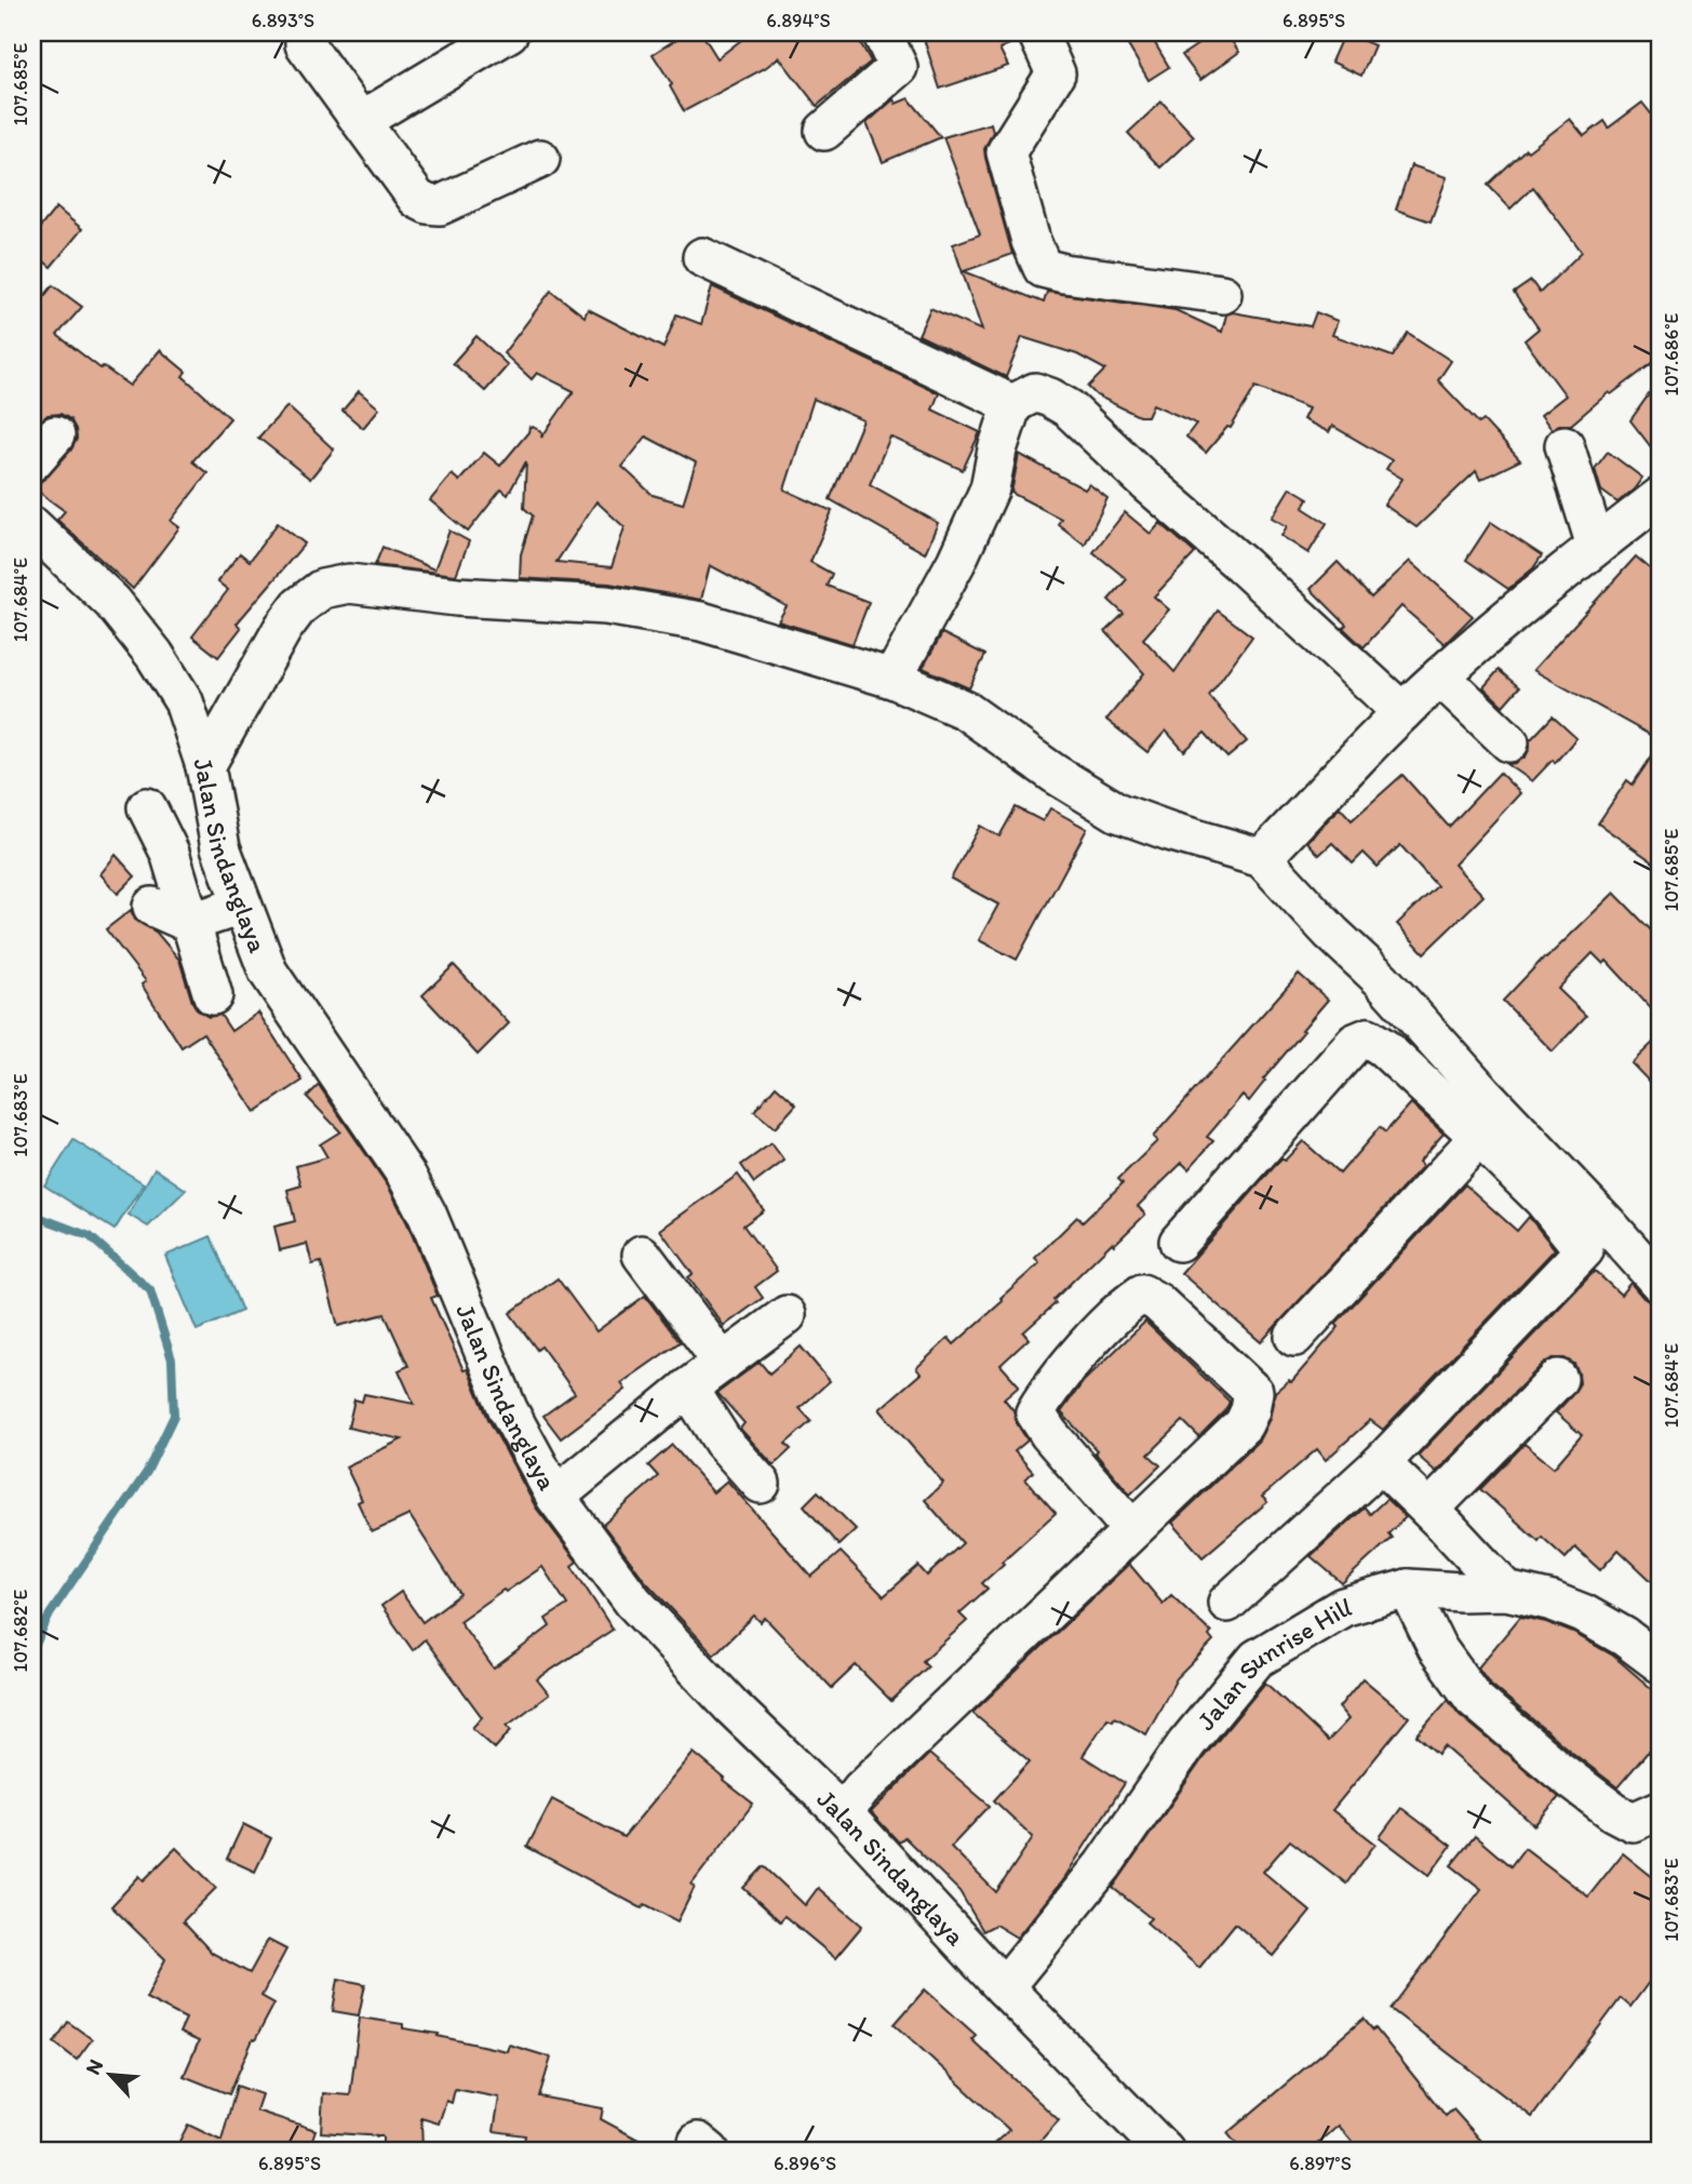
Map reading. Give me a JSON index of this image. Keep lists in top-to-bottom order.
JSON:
{
  "streets": {
    "street": ["Jalan Sindanglaya", "Jalan Sunrise Hill"]
  },
  "crossings": [
    ["Jalan Sindanglaya", "Jalan Sunrise Hill"]
  ],
  "north": "top left",
  "coordinates": [
    "6.893°S",
    "6.894°S",
    "6.895°S",
    "107.685°E",
    "107.686°E",
    "107.684°E",
    "107.683°E",
    "107.682°E",
    "6.896°S",
    "6.897°S"
  ]
}
